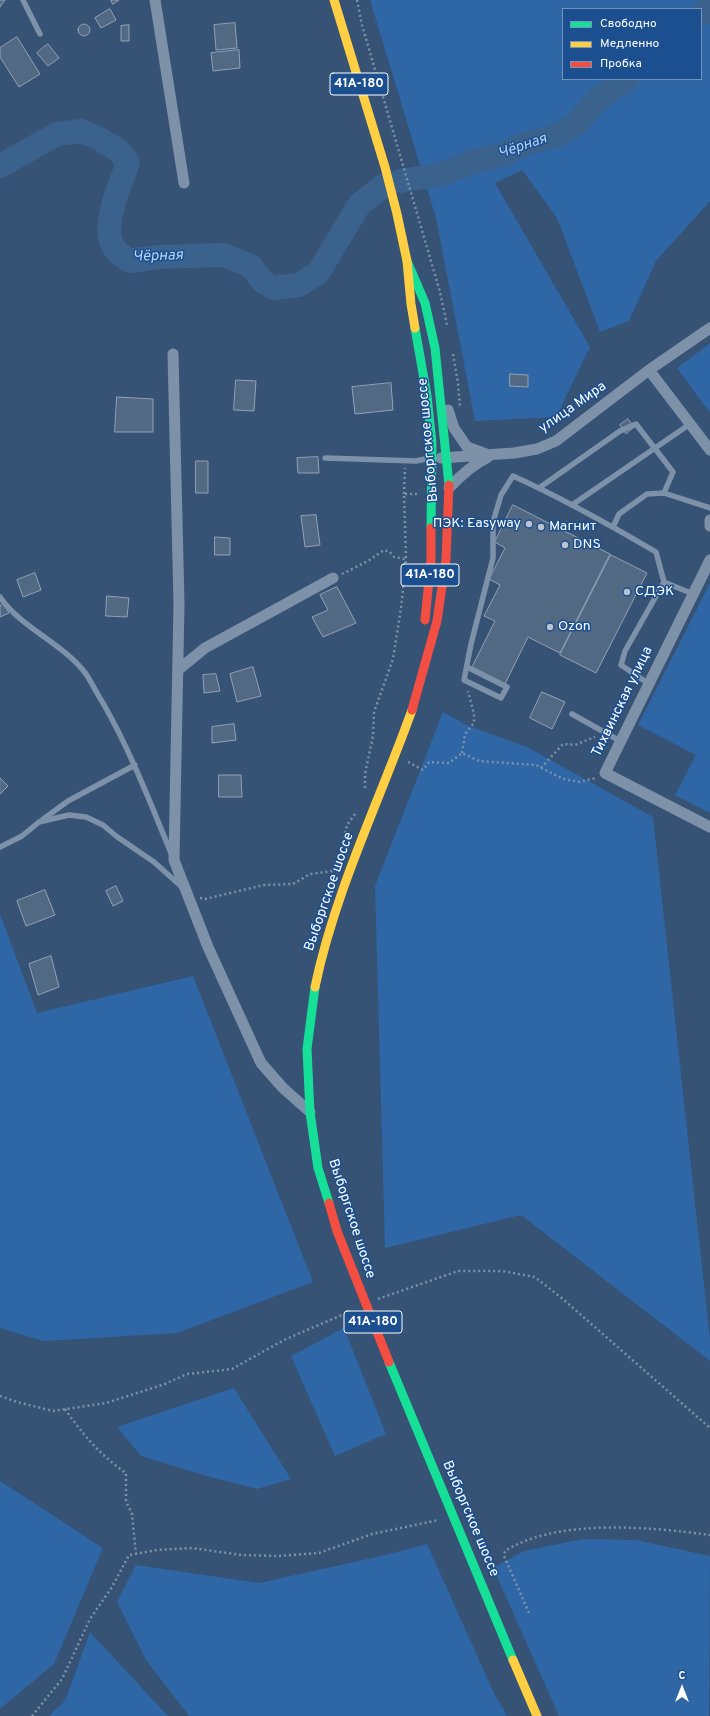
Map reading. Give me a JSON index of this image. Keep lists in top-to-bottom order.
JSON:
{
  "streets": {
    "main road": ["41А-180", "Выборгское шоссе"],
    "street": ["улица Мира", "Тихвинская улица"]
  },
  "crossings": [
    ["улица Мира", "Выборгское шоссе"]
  ],
  "water": ["Чёрная"],
  "places": [
    "ПЭК: Easyway",
    "Магнит",
    "DNS",
    "СДЭК",
    "Ozon"
  ],
  "legend": ["Свободно", "Медленно", "Пробка"],
  "north": "top"
}
